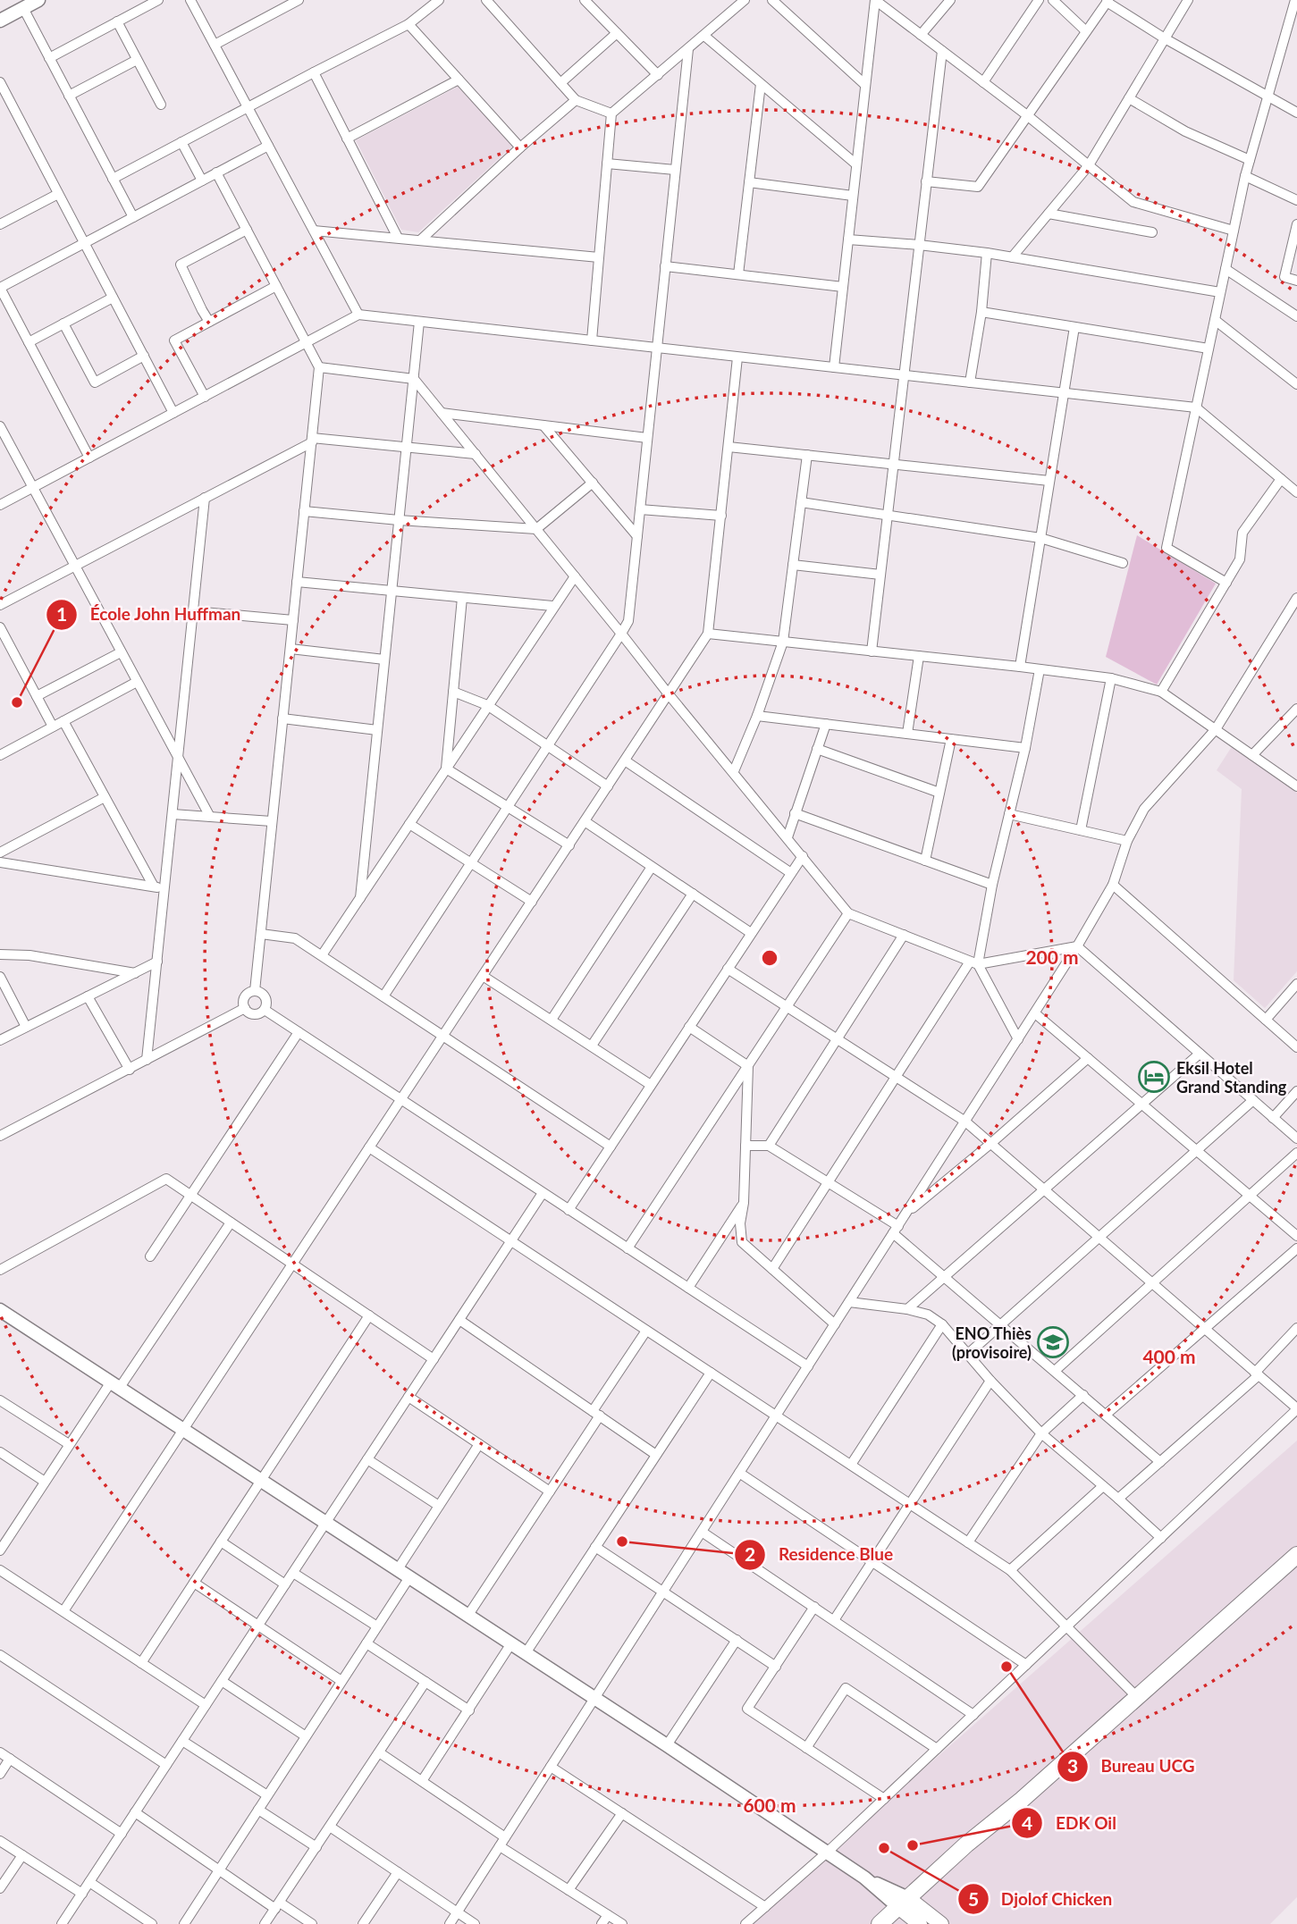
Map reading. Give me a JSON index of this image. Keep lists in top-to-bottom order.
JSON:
{
  "places": {
    "other": [
      "École John Huffman",
      "Residence Blue",
      "Bureau UCG",
      "EDK Oil",
      "Djolof Chicken"
    ],
    "hotel": ["Eksil Hotel Grand Standing"],
    "school or university": ["ENO Thiès (provisoire)"]
  },
  "rings": ["200 m", "400 m", "600 m"]
}
